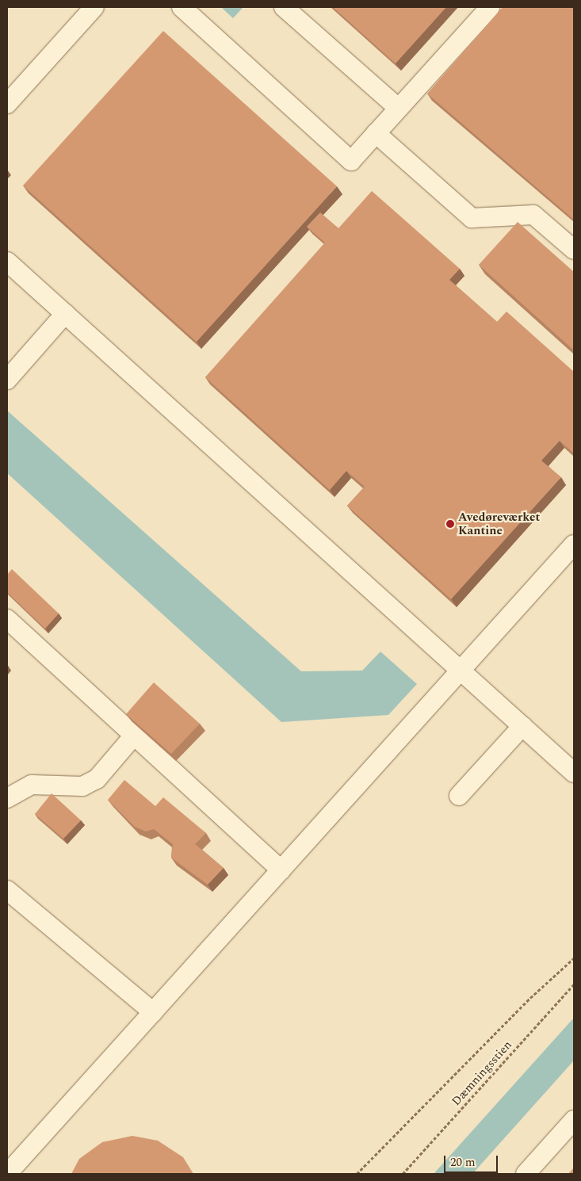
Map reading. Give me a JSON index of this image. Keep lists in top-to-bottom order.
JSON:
{
  "streets": {
    "path": ["Dæmningsstien"]
  },
  "places": ["Avedøreværket Kantine"],
  "scale_bar": "20 m"
}
